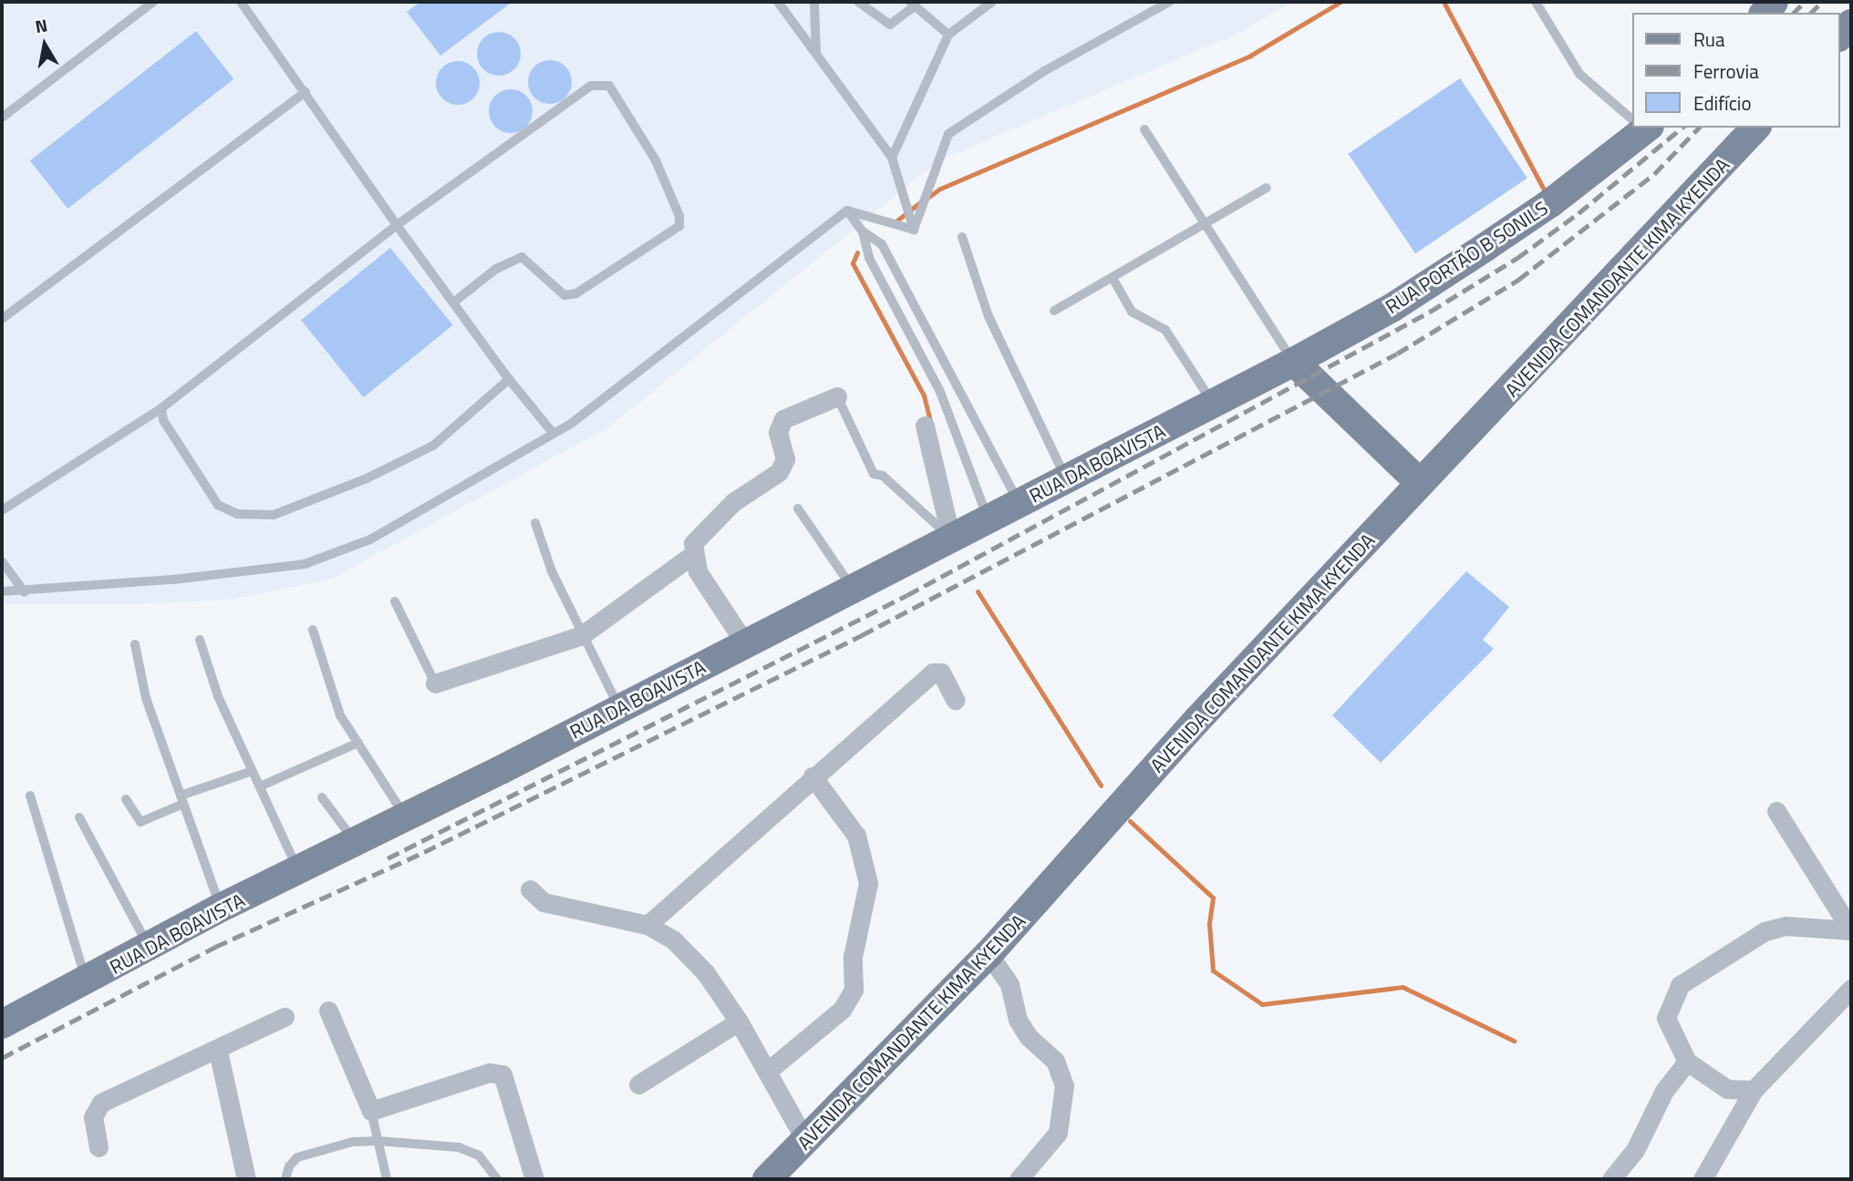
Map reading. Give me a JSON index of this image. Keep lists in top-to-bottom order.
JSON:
{
  "streets": {
    "main road": ["RUA PORTÃO B SONILS", "AVENIDA COMANDANTE KIMA KYENDA", "RUA DA BOAVISTA"]
  },
  "crossings": [
    ["RUA PORTÃO B SONILS", "RUA DA BOAVISTA"]
  ],
  "legend": ["Rua", "Ferrovia", "Edifício"],
  "north": "top"
}
